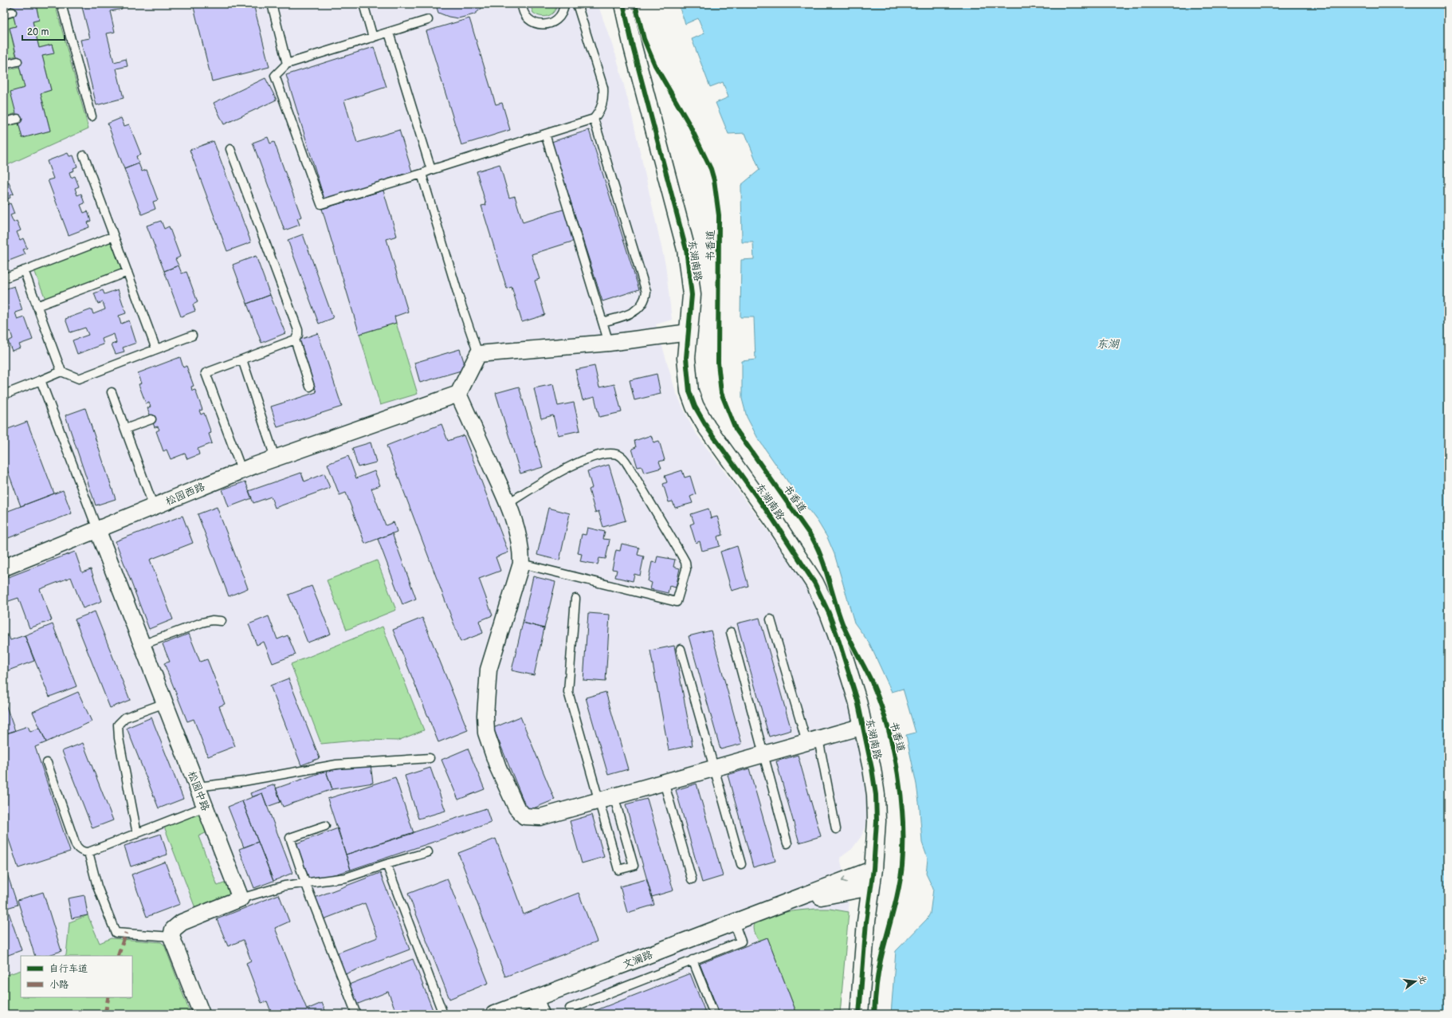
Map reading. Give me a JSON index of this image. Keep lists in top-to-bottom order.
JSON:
{
  "streets": {
    "street": [
      "东湖南路",
      "松园西路",
      "松园中路",
      "文澜路"
    ],
    "cycle path": ["书香道"]
  },
  "crossings": [
    ["东湖南路", "文澜路"],
    ["松园西路", "松园中路"]
  ],
  "water": ["东湖"],
  "legend": ["自行车道", "小路"],
  "scale_bar": "20 m",
  "north": "right"
}
